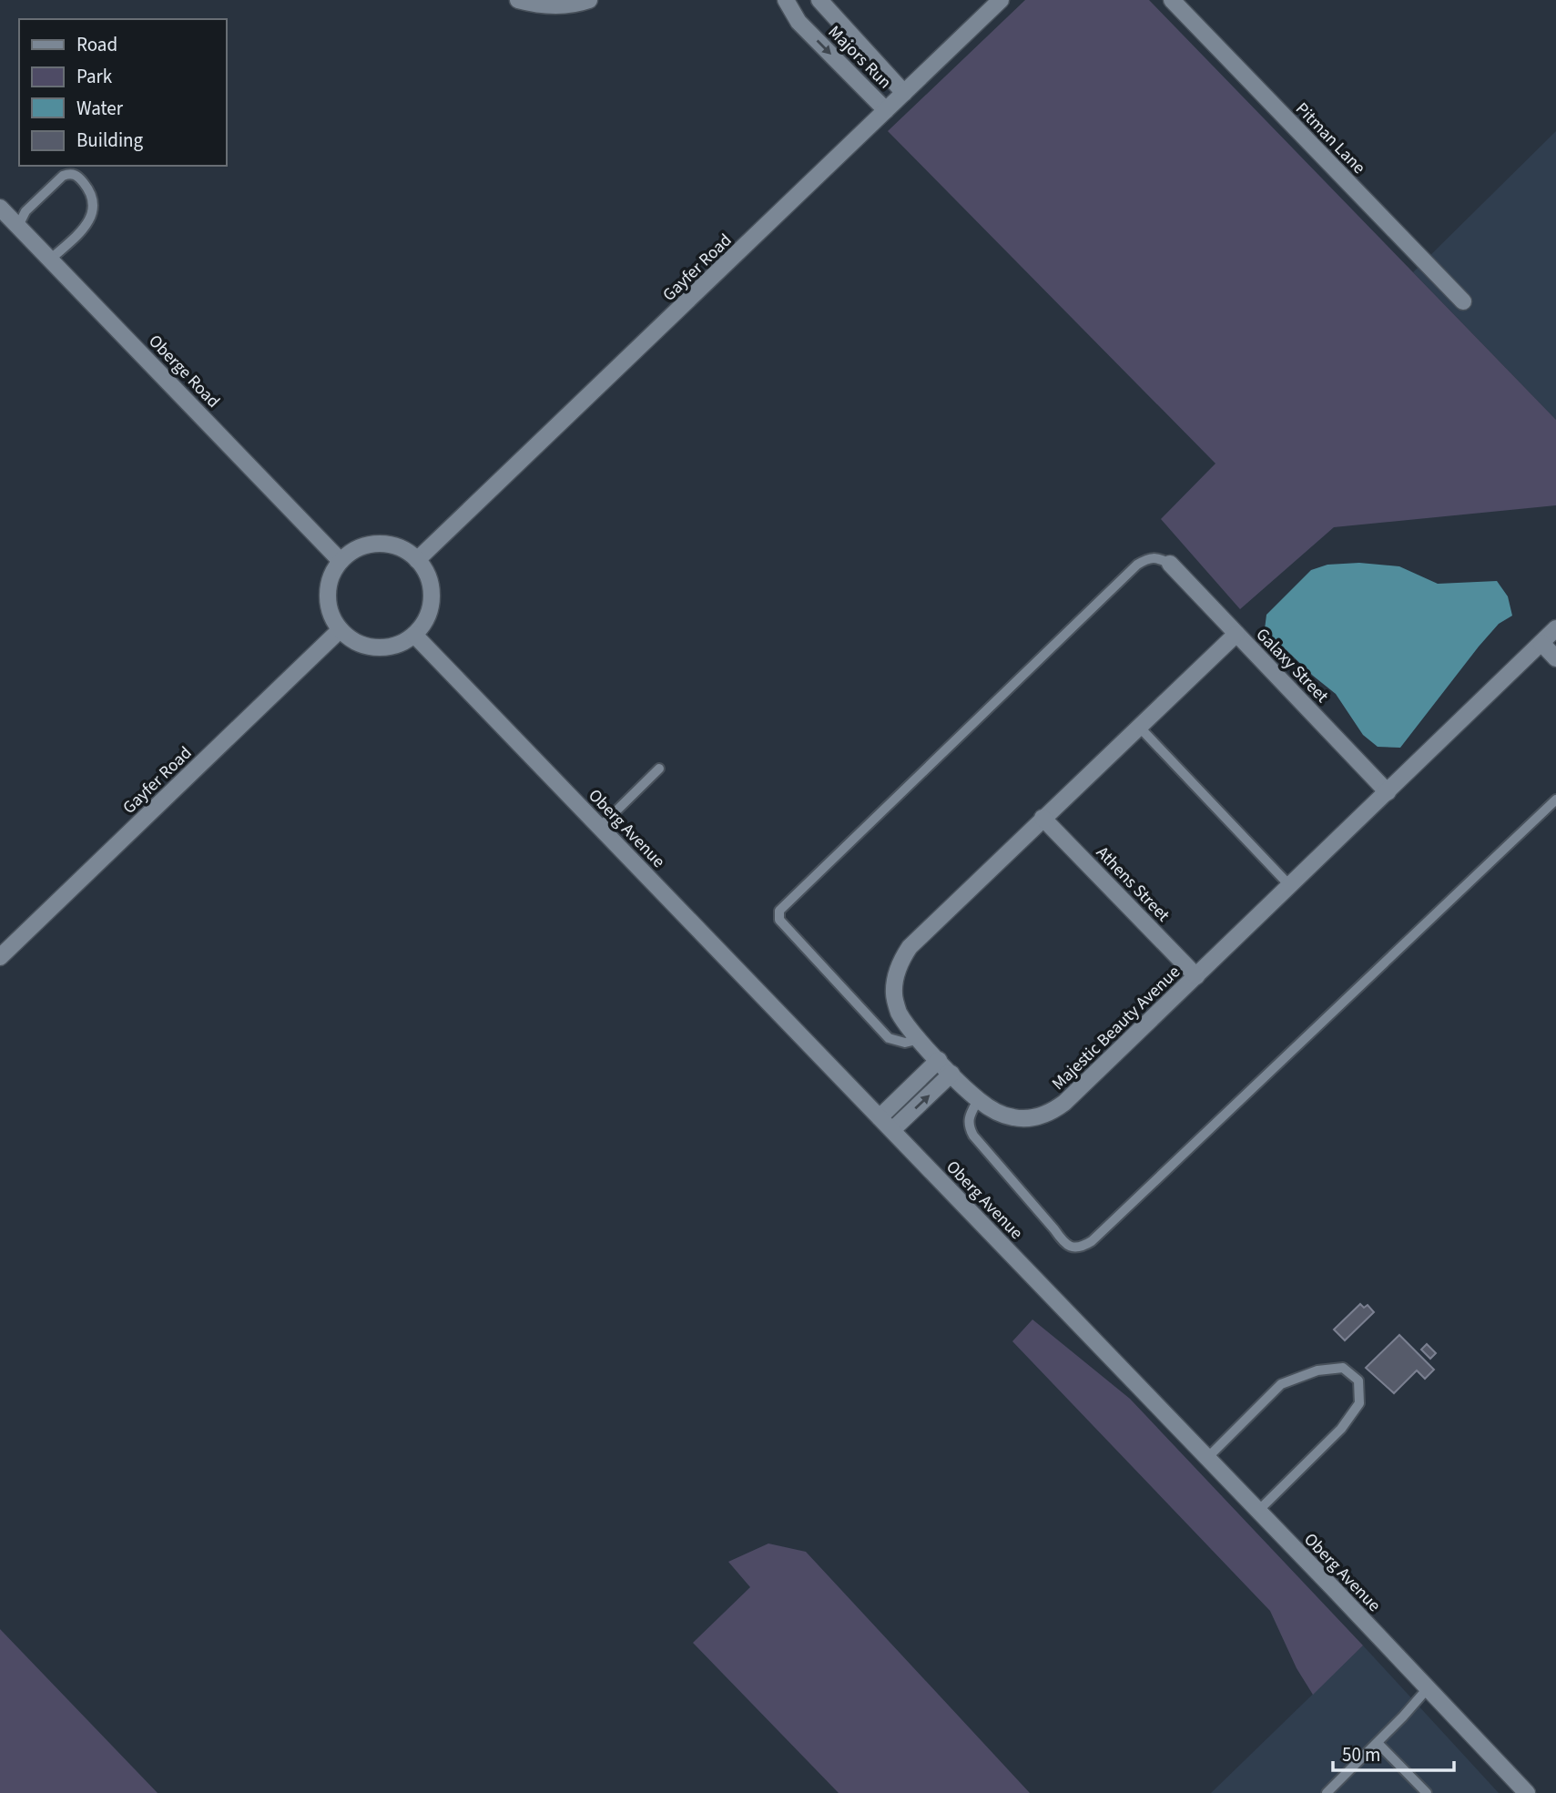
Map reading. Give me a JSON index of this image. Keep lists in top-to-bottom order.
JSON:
{
  "streets": {
    "street": [
      "Majors Run",
      "Pitman Lane",
      "Gayfer Road",
      "Oberge Road",
      "Galaxy Street",
      "Oberg Avenue",
      "Athens Street",
      "Majestic Beauty Avenue"
    ]
  },
  "crossings": [
    ["Majors Run", "Gayfer Road"],
    ["Gayfer Road", "Oberge Road"],
    ["Gayfer Road", "Oberg Avenue"],
    ["Oberge Road", "Oberg Avenue"],
    ["Galaxy Street", "Majestic Beauty Avenue"],
    ["Athens Street", "Majestic Beauty Avenue"]
  ],
  "legend": [
    "Road",
    "Park",
    "Water",
    "Building"
  ],
  "scale_bar": "50 m"
}
